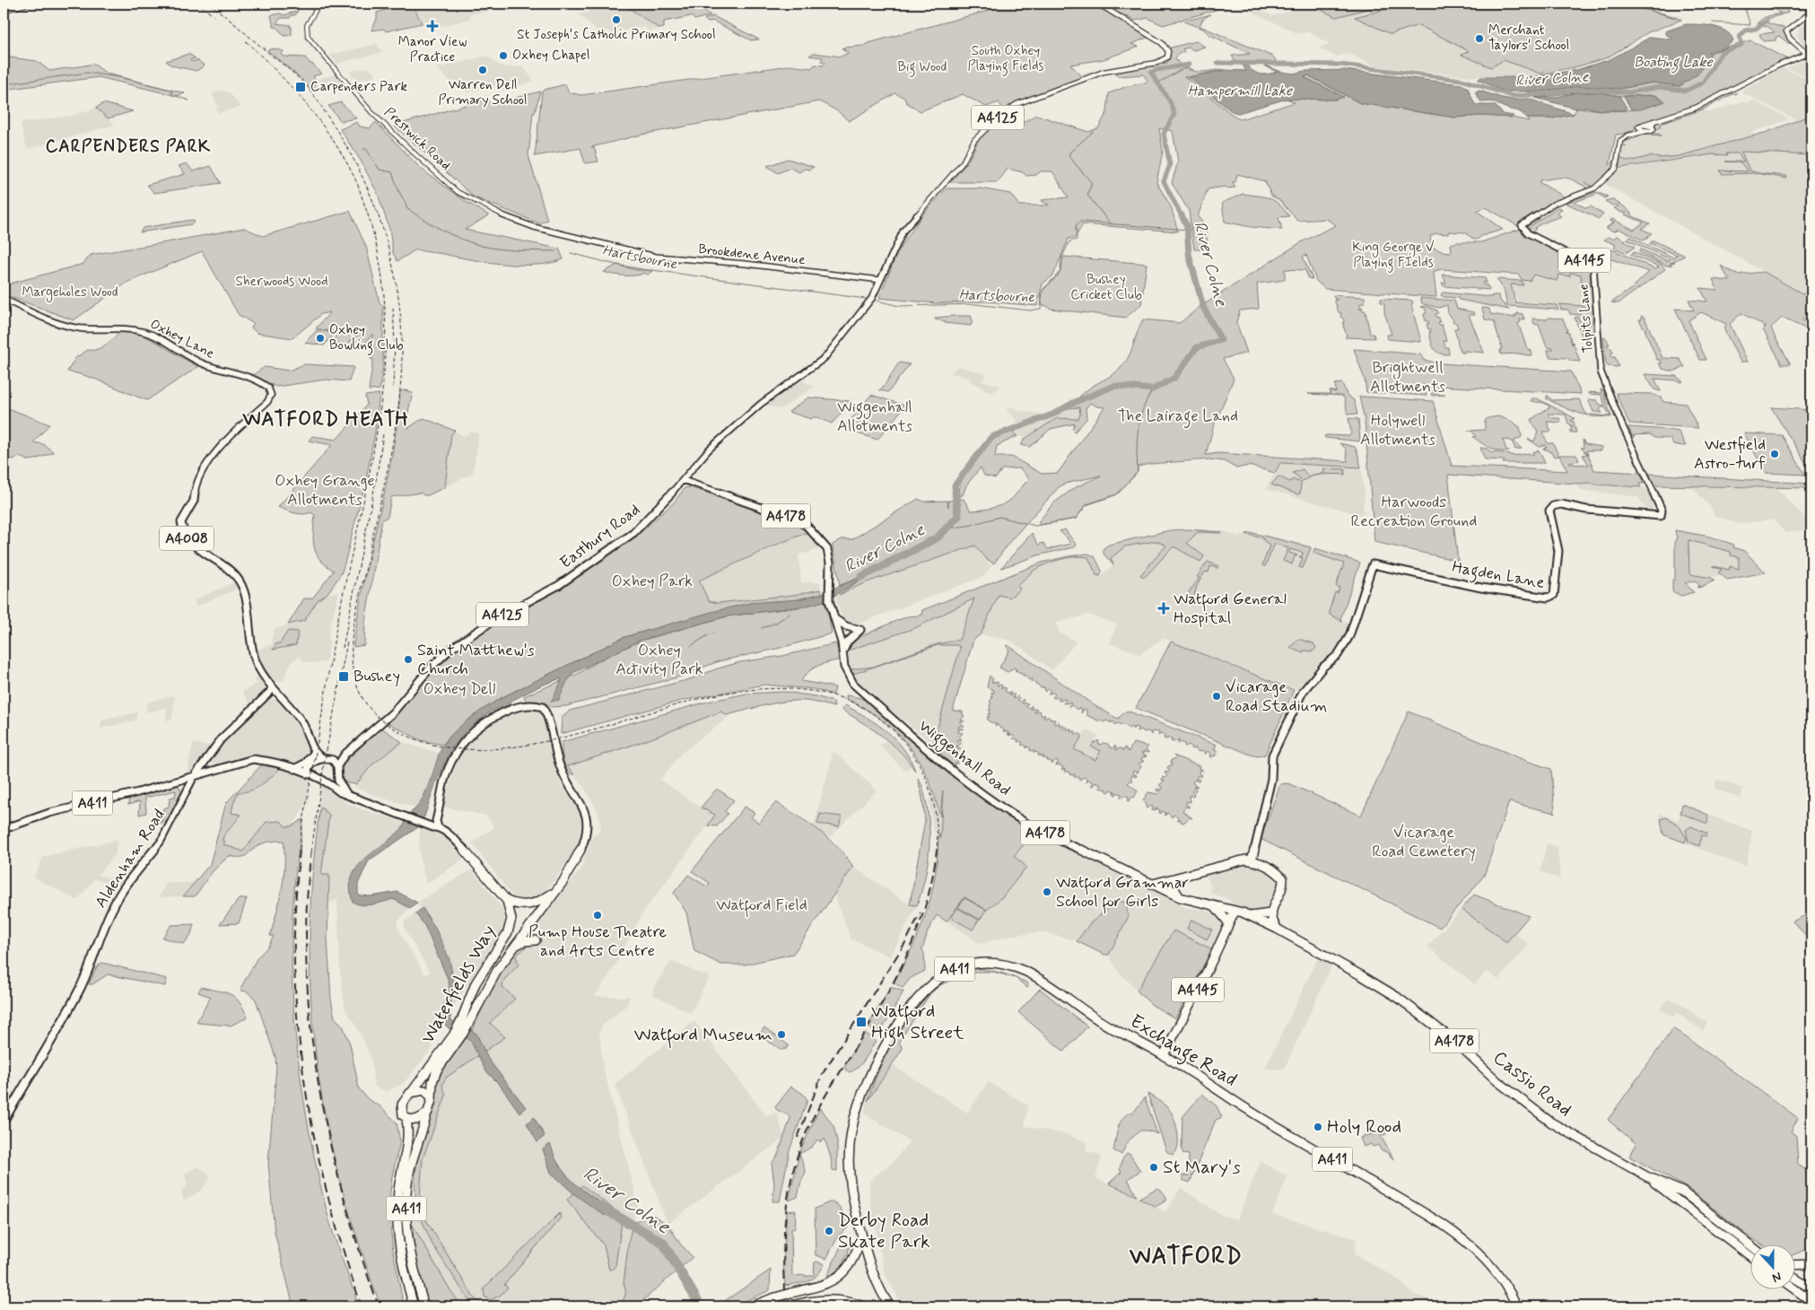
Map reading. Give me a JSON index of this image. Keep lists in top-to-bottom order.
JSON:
{
  "streets": {
    "main road": [
      "A4125",
      "Prestwick Road",
      "Brookdene Avenue",
      "A4145",
      "Tolpits Lane",
      "Oxhey Lane",
      "A4178",
      "Eastbury Road",
      "A4008",
      "Hagden Lane",
      "Wiggenhall Road",
      "A411",
      "Aldenham Road",
      "Waterfields Way",
      "Exchange Road",
      "Cassio Road"
    ]
  },
  "crossings": [
    ["A4125", "Brookdene Avenue"],
    ["A4125", "Eastbury Road"],
    ["Prestwick Road", "Brookdene Avenue"],
    ["Brookdene Avenue", "Eastbury Road"],
    ["A4145", "Wiggenhall Road"],
    ["A4145", "Exchange Road"],
    ["Tolpits Lane", "Hagden Lane"],
    ["Oxhey Lane", "A4008"],
    ["Oxhey Lane", "Aldenham Road"],
    ["A4178", "Wiggenhall Road"],
    ["A4178", "Cassio Road"],
    ["Eastbury Road", "Wiggenhall Road"],
    ["Eastbury Road", "A411"],
    ["A4008", "Aldenham Road"],
    ["A411", "Aldenham Road"],
    ["A411", "Waterfields Way"],
    ["A411", "Exchange Road"]
  ],
  "districts": ["CARPENDERS PARK", "WATFORD HEATH", "WATFORD"],
  "water": [
    "Boating Lake",
    "River Colne",
    "Hampermill Lake",
    "Hartsbourne"
  ],
  "parks": [
    "South Oxhey Playing Fields",
    "Big Wood",
    "King George V Playing FIelds",
    "Bushey Cricket Club",
    "Sherwoods Wood",
    "Margeholes Wood",
    "Brightwell Allotments",
    "Wiggenhall Allotments",
    "The Lairage Land",
    "Holywell Allotments",
    "Oxhey Grange Allotments",
    "Harwoods Recreation Ground",
    "Oxhey Park",
    "Oxhey Activity Park",
    "Oxhey Dell",
    "Vicarage Road Cemetery",
    "Watford Field"
  ],
  "places": {
    "other": [
      "St Joseph's Catholic Primary School",
      "Merchant Taylors' School",
      "Oxhey Chapel",
      "Warren Dell Primary School",
      "Oxhey Bowling Club",
      "Westfield Astro-turf",
      "Saint Matthew's Church",
      "Vicarage Road Stadium",
      "Watford Grammar School for Girls",
      "Pump House Theatre and Arts Centre",
      "Watford Museum",
      "Holy Rood",
      "St Mary's",
      "Derby Road Skate Park"
    ],
    "health": ["Manor View Practice", "Watford General Hospital"],
    "transit": ["Carpenders Park", "Bushey", "Watford High Street"]
  },
  "north": "bottom"
}
